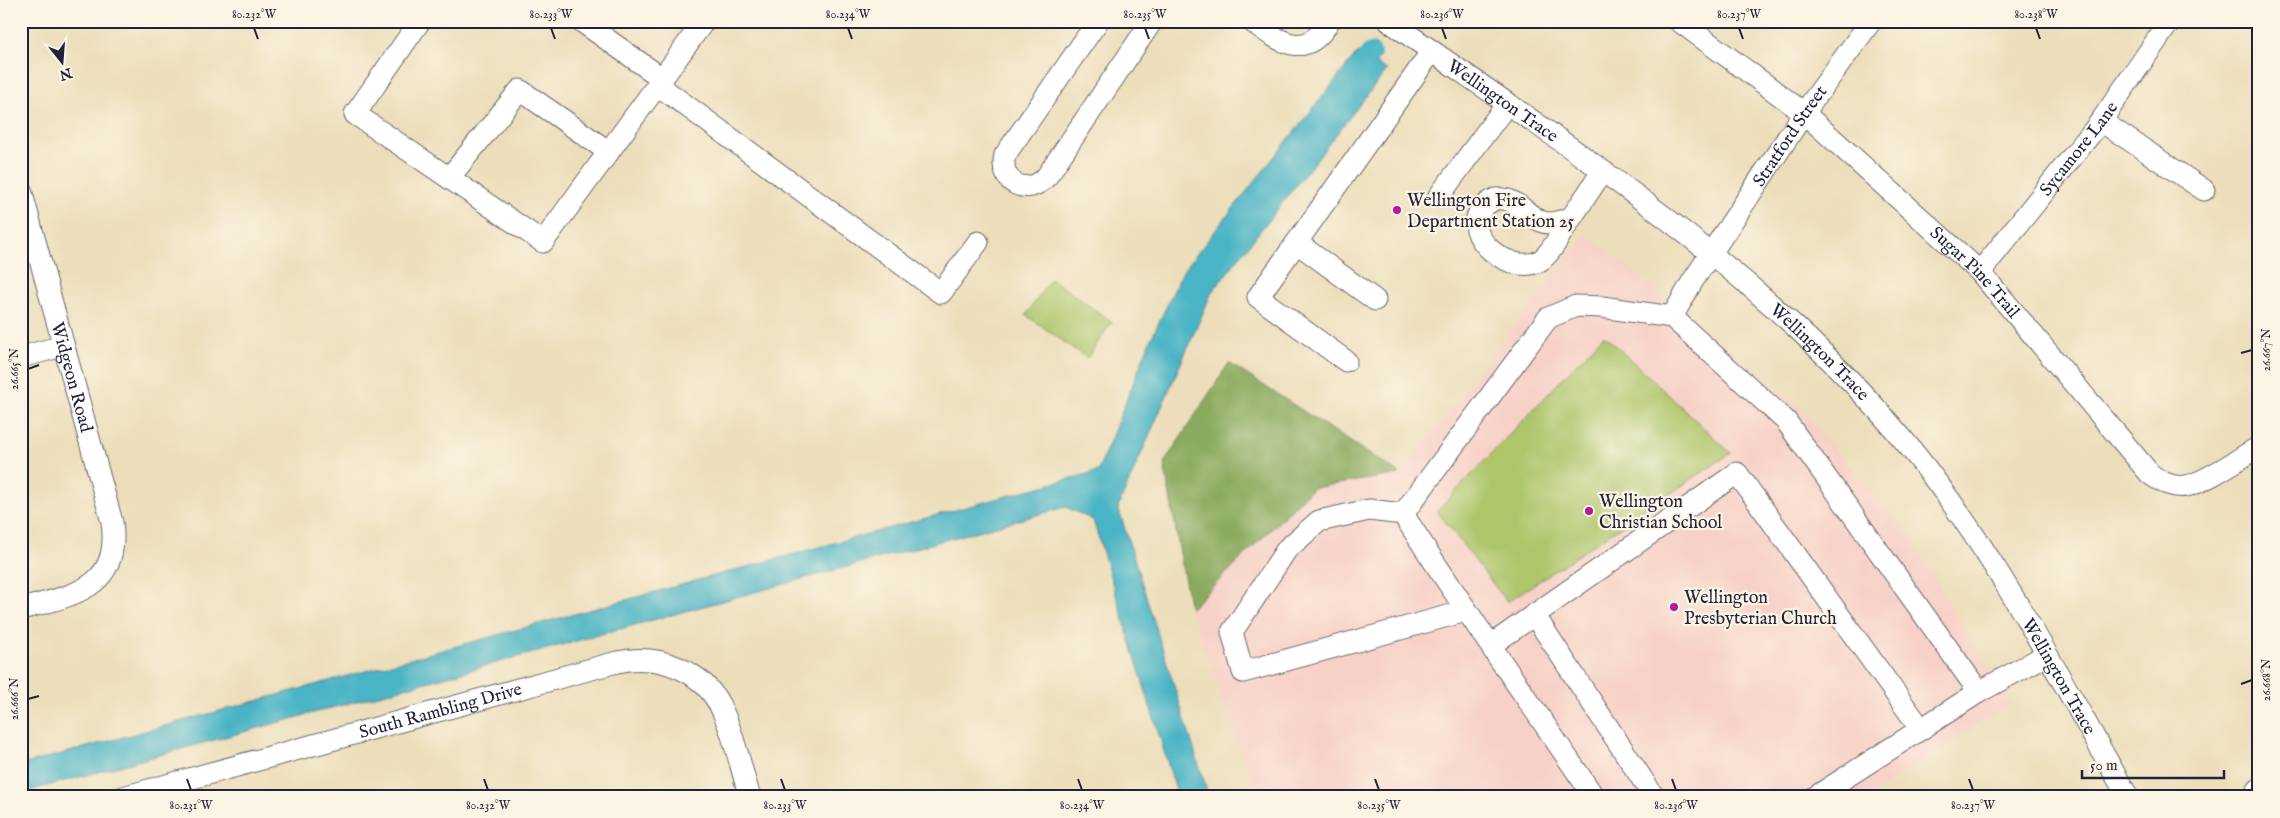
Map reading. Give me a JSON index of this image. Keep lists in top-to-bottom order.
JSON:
{
  "streets": {
    "street": [
      "Wellington Trace",
      "Stratford Street",
      "Sycamore Lane",
      "Sugar Pine Trail",
      "Widgeon Road",
      "South Rambling Drive"
    ]
  },
  "crossings": [
    ["Wellington Trace", "Stratford Street"],
    ["Stratford Street", "Sugar Pine Trail"],
    ["Sycamore Lane", "Sugar Pine Trail"]
  ],
  "places": ["Wellington Fire Department Station 25", "Wellington Christian School", "Wellington Presbyterian Church"],
  "scale_bar": "50 m",
  "north": "bottom",
  "coordinates": [
    "80.232°W",
    "80.233°W",
    "80.234°W",
    "80.235°W",
    "80.236°W",
    "80.237°W",
    "80.238°W",
    "26.667°N",
    "26.665°N",
    "26.668°N",
    "26.666°N",
    "80.231°W"
  ]
}
